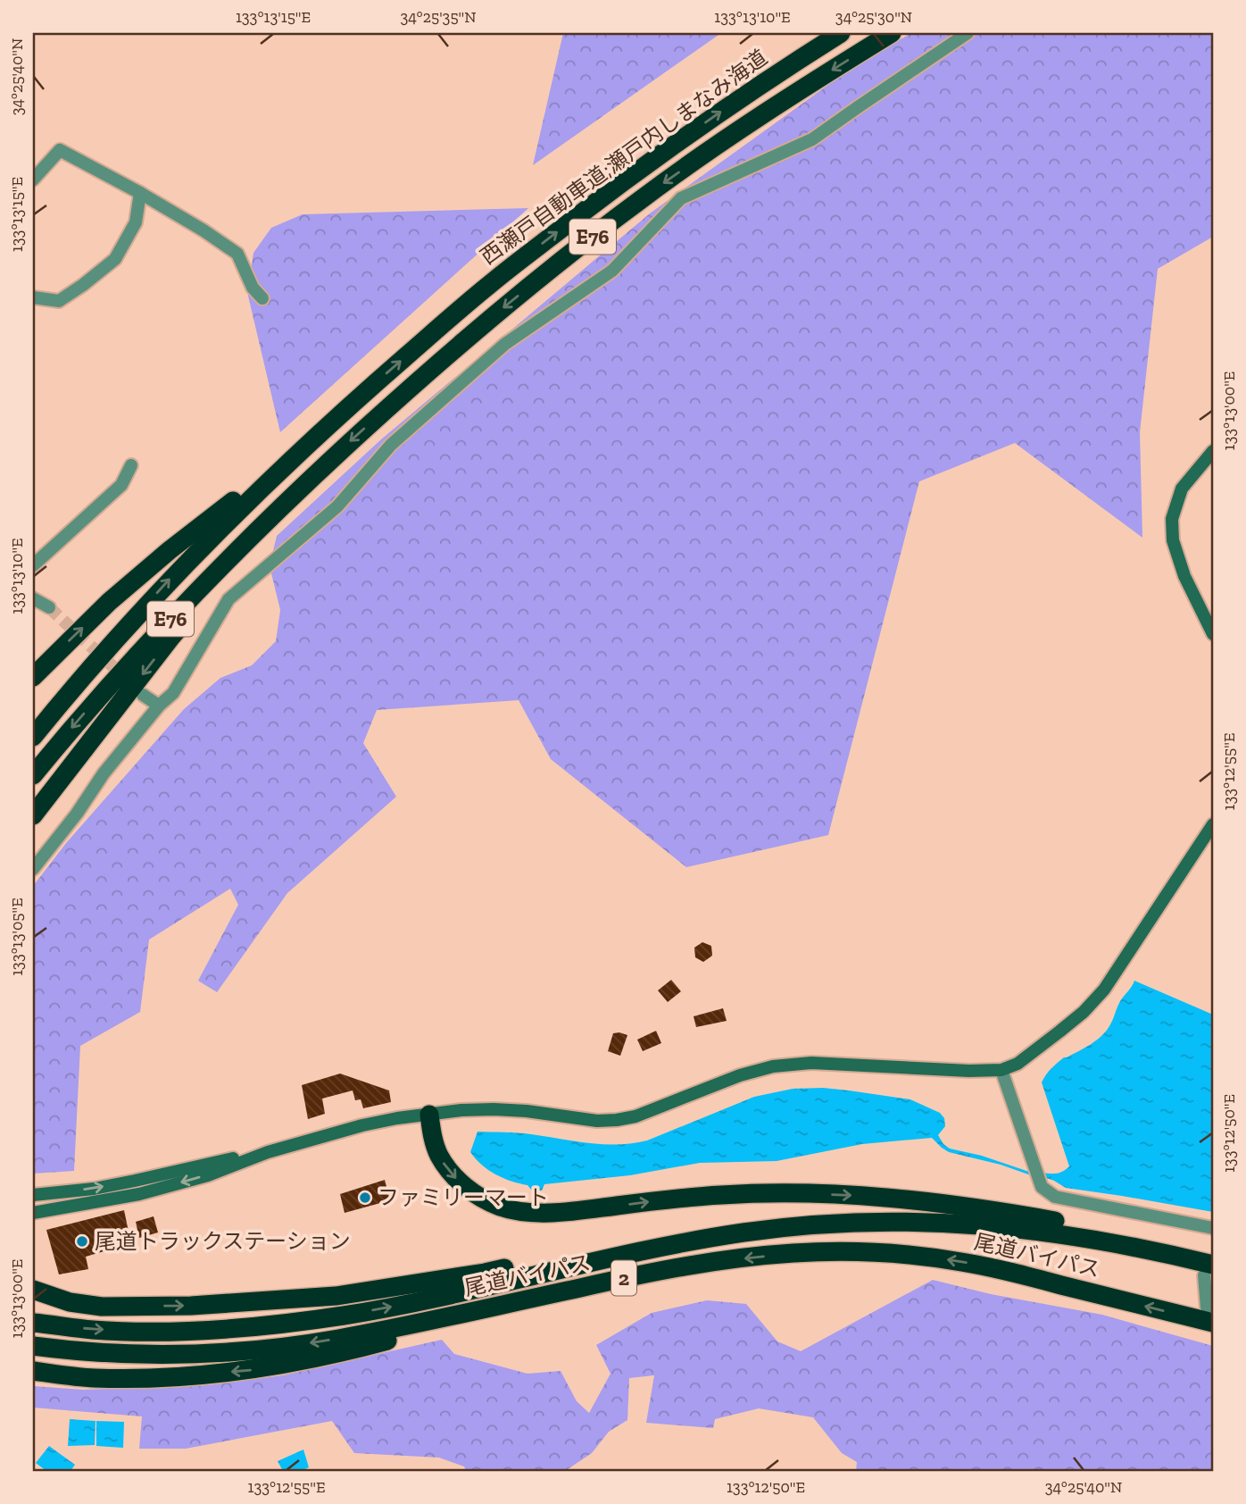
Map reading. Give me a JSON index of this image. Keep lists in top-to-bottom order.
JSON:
{
  "streets": {
    "highway": [
      "西瀬戸自動車道;瀬戸内しまなみ海道",
      "E76",
      "尾道バイパス",
      "2"
    ]
  },
  "crossings": [
    ["西瀬戸自動車道;瀬戸内しまなみ海道", "E76"]
  ],
  "places": ["ファミリーマート", "尾道トラックステーション"],
  "coordinates": [
    "133°13'15\"E",
    "34°25'35\"N",
    "133°13'10\"E",
    "34°25'30\"N",
    "34°25'40\"N",
    "133°13'00\"E",
    "133°12'55\"E",
    "133°13'05\"E",
    "133°12'50\"E"
  ]
}
